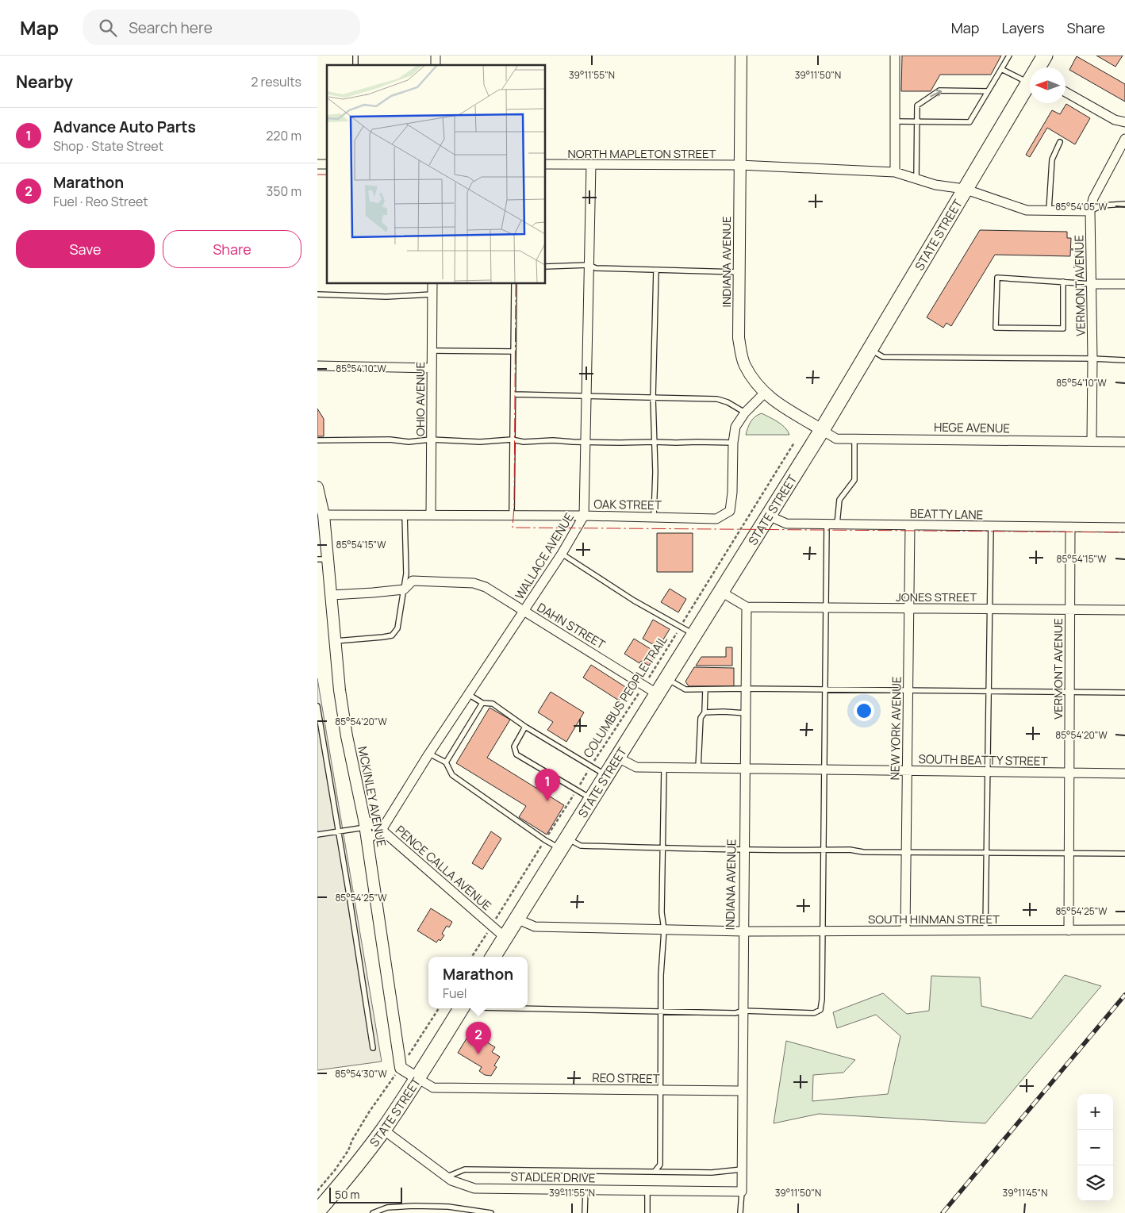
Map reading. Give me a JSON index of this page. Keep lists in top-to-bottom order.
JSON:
{
  "streets": {
    "highway": ["STATE STREET"],
    "street": [
      "NORTH MAPLETON STREET",
      "INDIANA AVENUE",
      "VERMONT AVENUE",
      "OHIO AVENUE",
      "HEGE AVENUE",
      "OAK STREET",
      "BEATTY LANE",
      "WALLACE AVENUE",
      "JONES STREET",
      "DAHN STREET",
      "NEW YORK AVENUE",
      "SOUTH BEATTY STREET",
      "MCKINLEY AVENUE",
      "PENCE CALLA AVENUE",
      "SOUTH HINMAN STREET",
      "REO STREET",
      "STADLER DRIVE"
    ],
    "path": ["COLUMBUS PEOPLE TRAIL"]
  },
  "crossings": [
    ["NORTH MAPLETON STREET", "STATE STREET"],
    ["NORTH MAPLETON STREET", "INDIANA AVENUE"],
    ["NORTH MAPLETON STREET", "VERMONT AVENUE"],
    ["NORTH MAPLETON STREET", "WALLACE AVENUE"],
    ["STATE STREET", "INDIANA AVENUE"],
    ["STATE STREET", "HEGE AVENUE"],
    ["STATE STREET", "BEATTY LANE"],
    ["STATE STREET", "DAHN STREET"],
    ["STATE STREET", "SOUTH BEATTY STREET"],
    ["STATE STREET", "PENCE CALLA AVENUE"],
    ["STATE STREET", "SOUTH HINMAN STREET"],
    ["STATE STREET", "REO STREET"],
    ["STATE STREET", "STADLER DRIVE"],
    ["INDIANA AVENUE", "HEGE AVENUE"],
    ["INDIANA AVENUE", "OAK STREET"],
    ["INDIANA AVENUE", "JONES STREET"],
    ["INDIANA AVENUE", "SOUTH BEATTY STREET"],
    ["INDIANA AVENUE", "SOUTH HINMAN STREET"],
    ["INDIANA AVENUE", "REO STREET"],
    ["INDIANA AVENUE", "STADLER DRIVE"],
    ["VERMONT AVENUE", "HEGE AVENUE"],
    ["VERMONT AVENUE", "BEATTY LANE"],
    ["VERMONT AVENUE", "JONES STREET"],
    ["VERMONT AVENUE", "SOUTH BEATTY STREET"],
    ["VERMONT AVENUE", "SOUTH HINMAN STREET"],
    ["OHIO AVENUE", "OAK STREET"],
    ["OAK STREET", "WALLACE AVENUE"],
    ["OAK STREET", "MCKINLEY AVENUE"],
    ["BEATTY LANE", "NEW YORK AVENUE"],
    ["WALLACE AVENUE", "DAHN STREET"],
    ["WALLACE AVENUE", "MCKINLEY AVENUE"],
    ["WALLACE AVENUE", "PENCE CALLA AVENUE"],
    ["JONES STREET", "NEW YORK AVENUE"],
    ["DAHN STREET", "COLUMBUS PEOPLE TRAIL"],
    ["DAHN STREET", "MCKINLEY AVENUE"],
    ["COLUMBUS PEOPLE TRAIL", "PENCE CALLA AVENUE"],
    ["NEW YORK AVENUE", "SOUTH BEATTY STREET"],
    ["NEW YORK AVENUE", "SOUTH HINMAN STREET"],
    ["MCKINLEY AVENUE", "PENCE CALLA AVENUE"]
  ],
  "scale_bar": "50 m",
  "north": "left",
  "page": {
    "header": "Map",
    "search": "Search here",
    "nav": ["Map", "Layers", "Share"],
    "heading": ["Nearby", "2 results"],
    "list": [
      {
        "mark": "1",
        "name": "Advance Auto Parts",
        "note": "Shop · State Street",
        "value": "220 m"
      },
      {
        "mark": "2",
        "name": "Marathon",
        "note": "Fuel · Reo Street",
        "value": "350 m"
      }
    ],
    "buttons": ["Save", "Share"],
    "pins": ["1", "2"],
    "popup": ["Marathon", "Fuel"],
    "map_buttons": ["+", "−"],
    "scale": "50 m"
  },
  "coordinates": [
    "39°11'55\"N",
    "39°11'50\"N",
    "85°54'05\"W",
    "85°54'10\"W",
    "85°54'15\"W",
    "85°54'20\"W",
    "85°54'25\"W",
    "85°54'30\"W",
    "39°11'45\"N"
  ]
}
